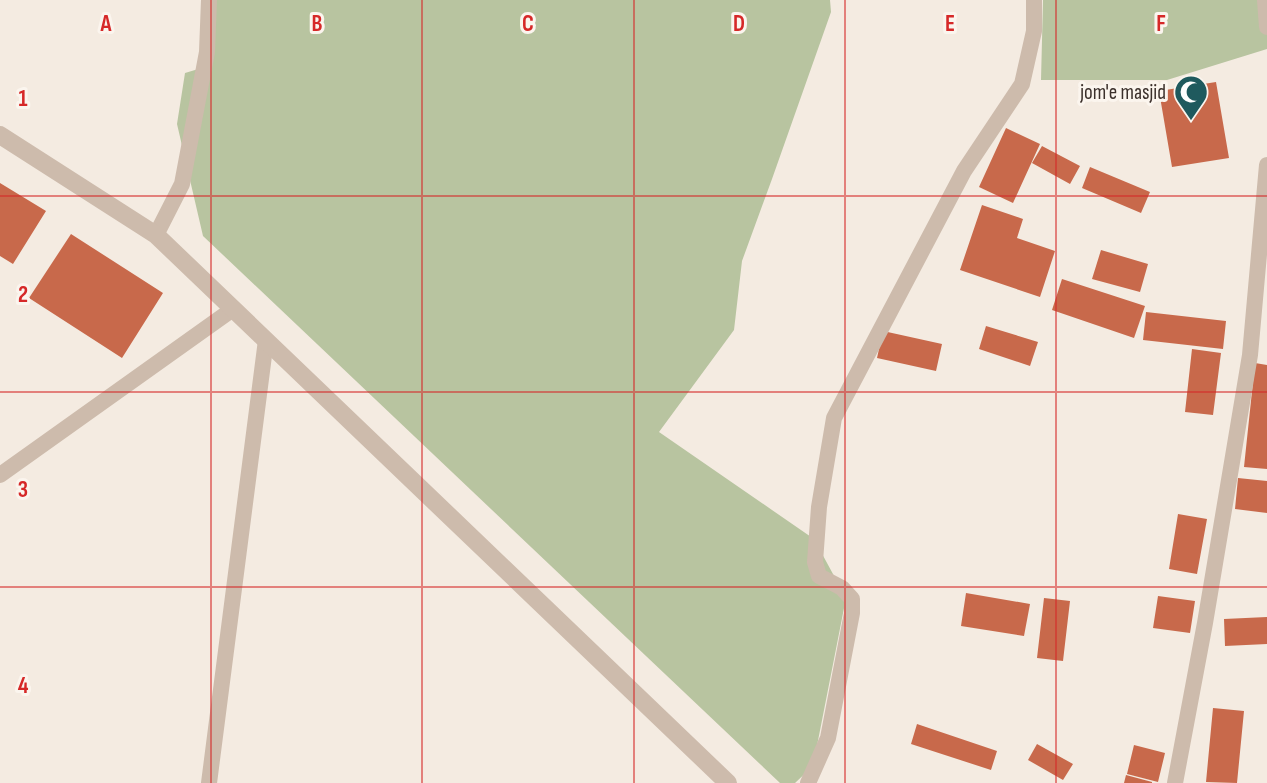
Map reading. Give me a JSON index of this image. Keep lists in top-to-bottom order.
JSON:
{
  "places": {
    "mosque": ["jom'e masjid"]
  },
  "grid": {
    "columns": [
      "A",
      "B",
      "C",
      "D",
      "E",
      "F"
    ],
    "rows": [
      "1",
      "2",
      "3",
      "4"
    ]
  }
}
